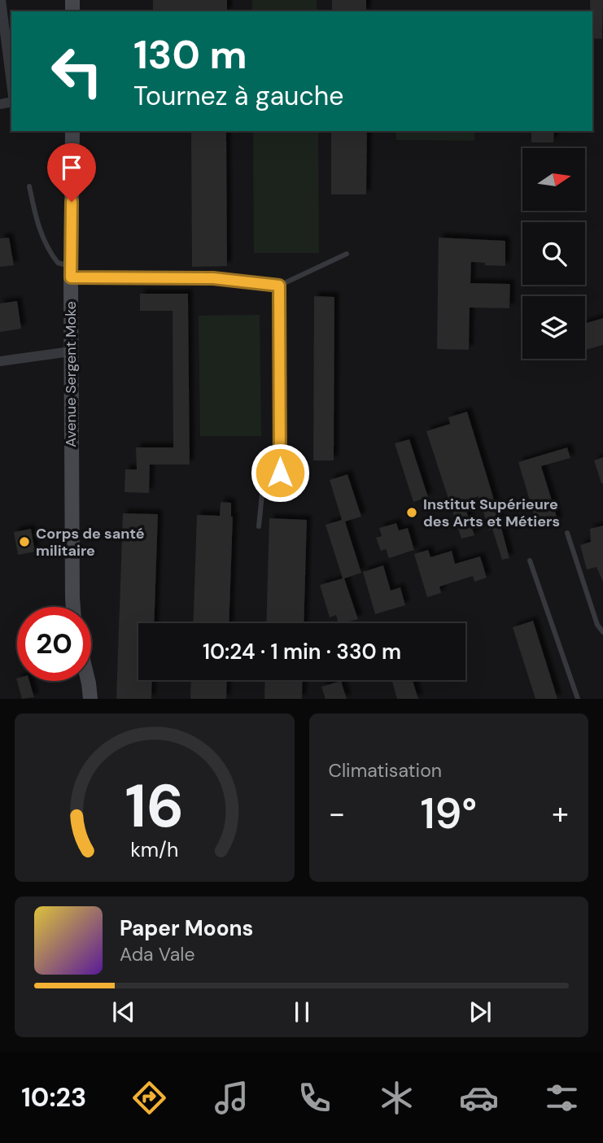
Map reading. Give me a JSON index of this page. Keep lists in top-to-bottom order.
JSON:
{
  "streets": {
    "main road": ["Avenue Sergent Moke"]
  },
  "places": ["Institut Supérieure des Arts et Métiers", "Corps de santé militaire"],
  "north": "right",
  "page": {
    "turn": ["130 m", "Tournez à gauche"],
    "limit": "20",
    "trip": "10:24 · 1 min · 330 m",
    "tile": "Climatisation",
    "heat": ["−", "19°", "+"],
    "song": ["Paper Moons", "Ada Vale"],
    "tabs": "10:23",
    "gauge": ["16", "km/h"]
  }
}
